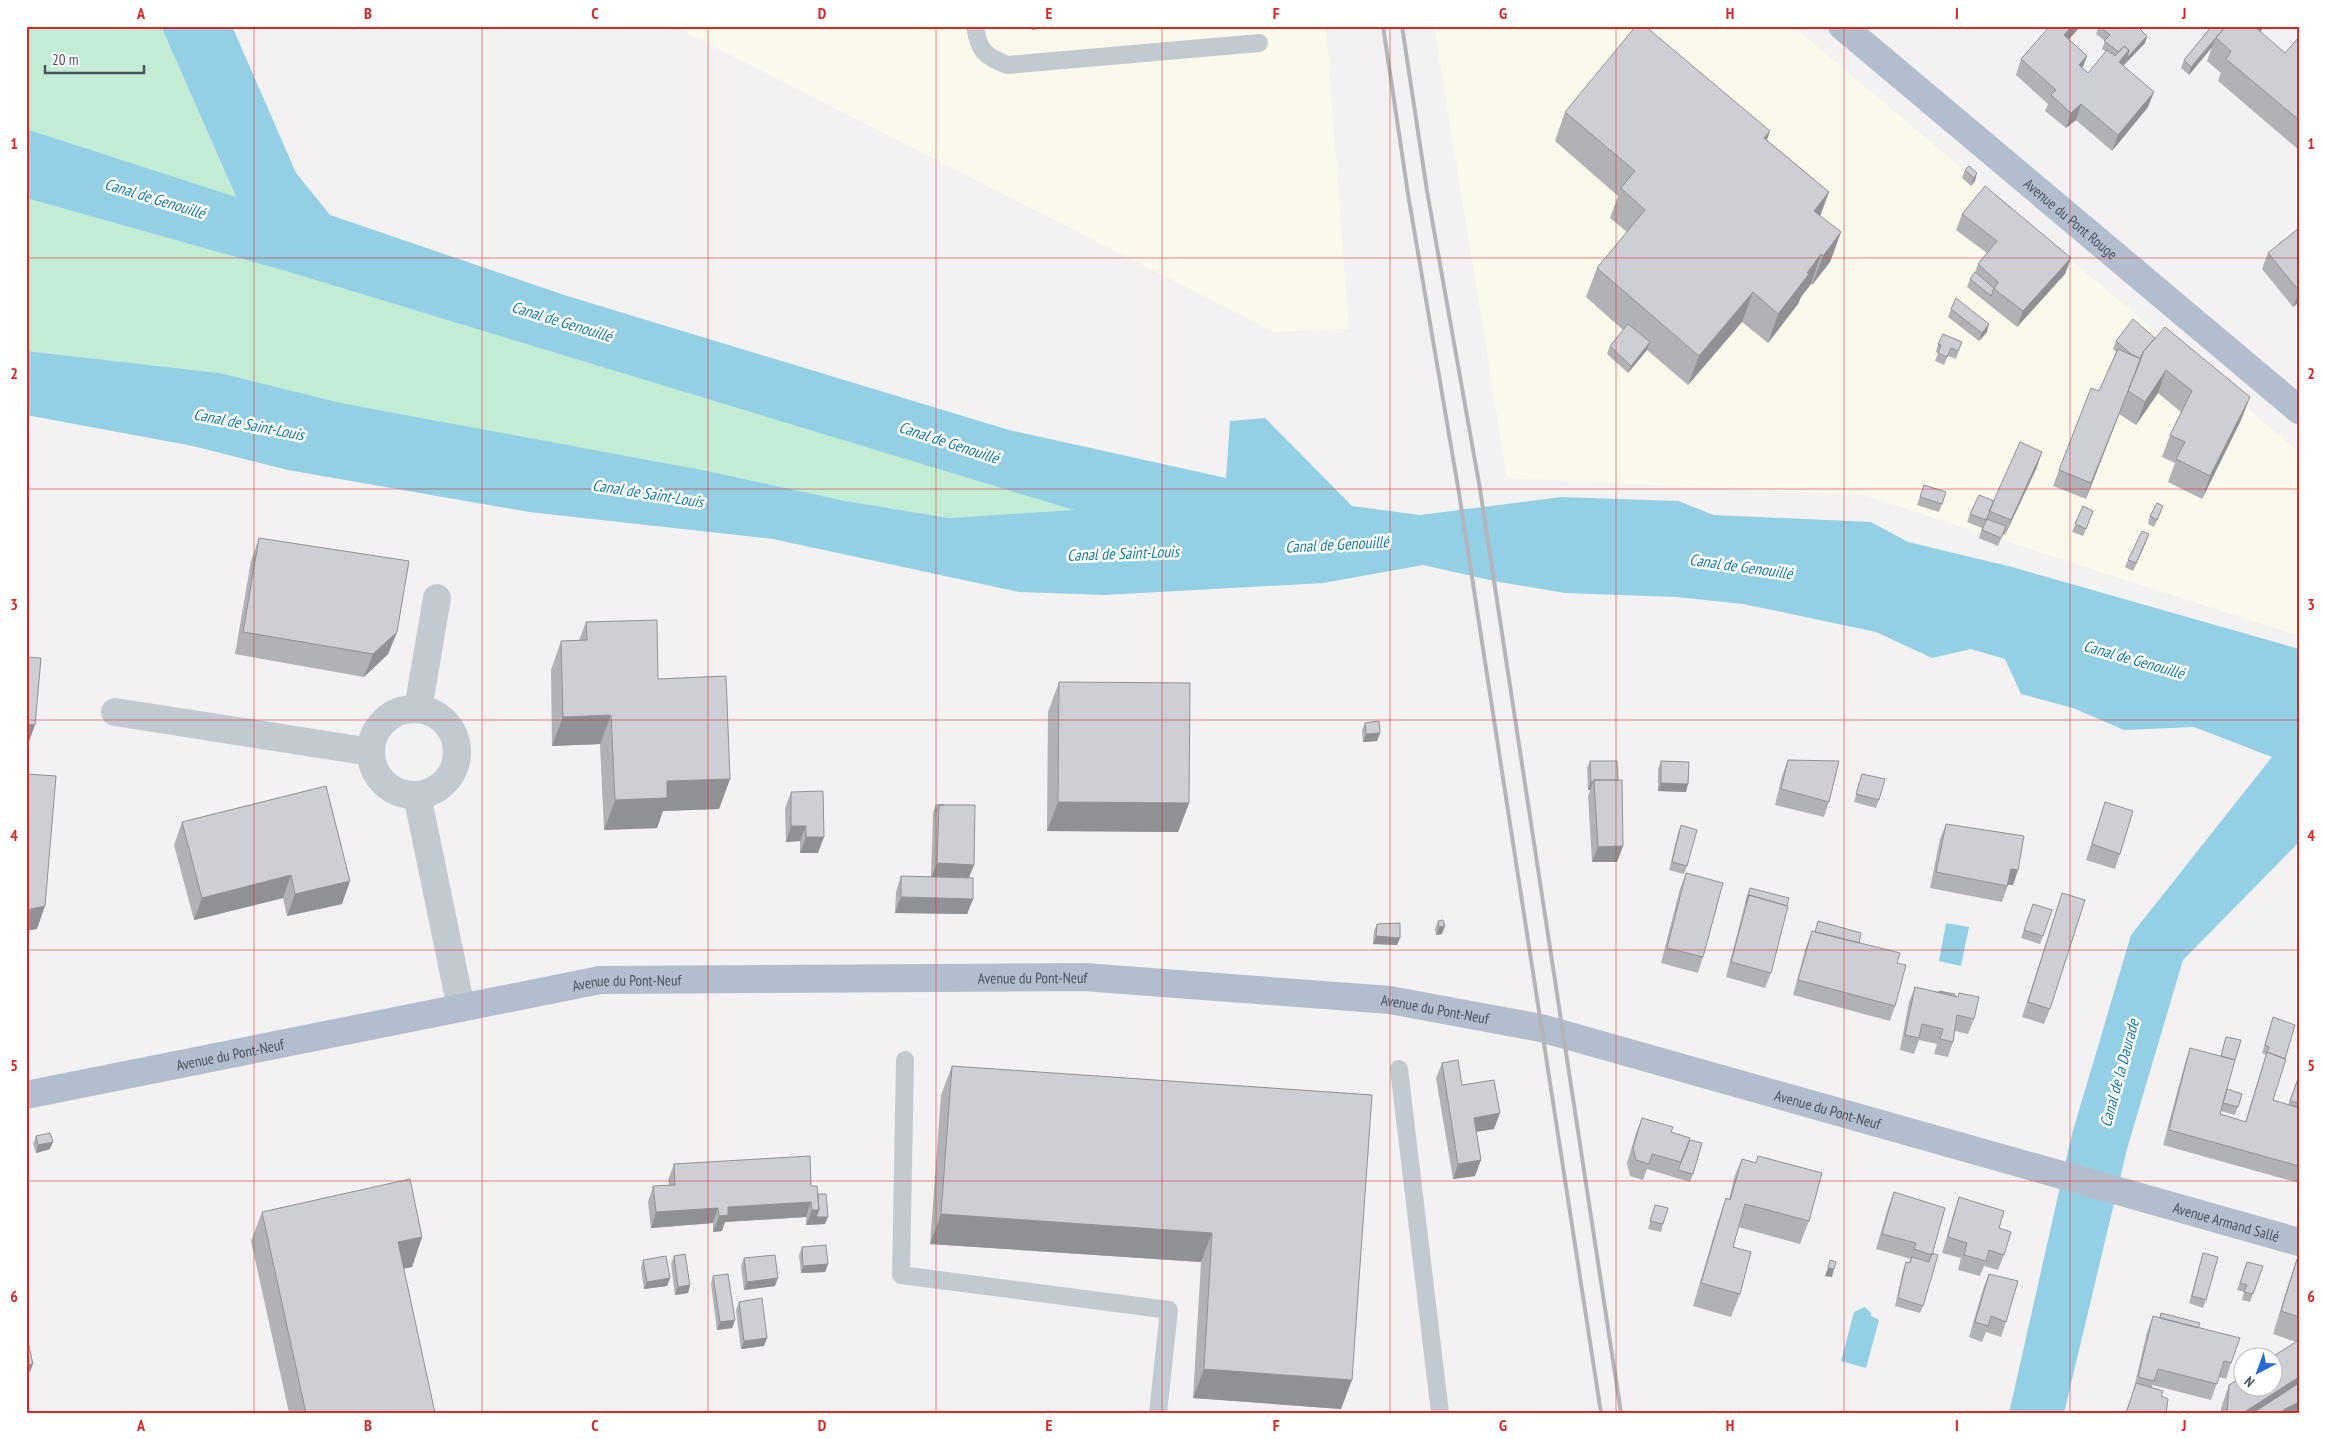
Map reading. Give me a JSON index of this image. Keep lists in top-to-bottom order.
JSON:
{
  "streets": {
    "main road": ["Avenue du Pont Rouge", "Avenue du Pont-Neuf", "Avenue Armand Sallé"]
  },
  "crossings": [
    ["Avenue du Pont-Neuf", "Avenue Armand Sallé"]
  ],
  "water": ["Canal de Genouillé", "Canal de Saint-Louis", "Canal de la Daurade"],
  "scale_bar": "20 m",
  "north": "bottom left",
  "grid": {
    "columns": [
      "A",
      "B",
      "C",
      "D",
      "E",
      "F",
      "G",
      "H",
      "I",
      "J"
    ],
    "rows": [
      "1",
      "2",
      "3",
      "4",
      "5",
      "6"
    ]
  }
}
